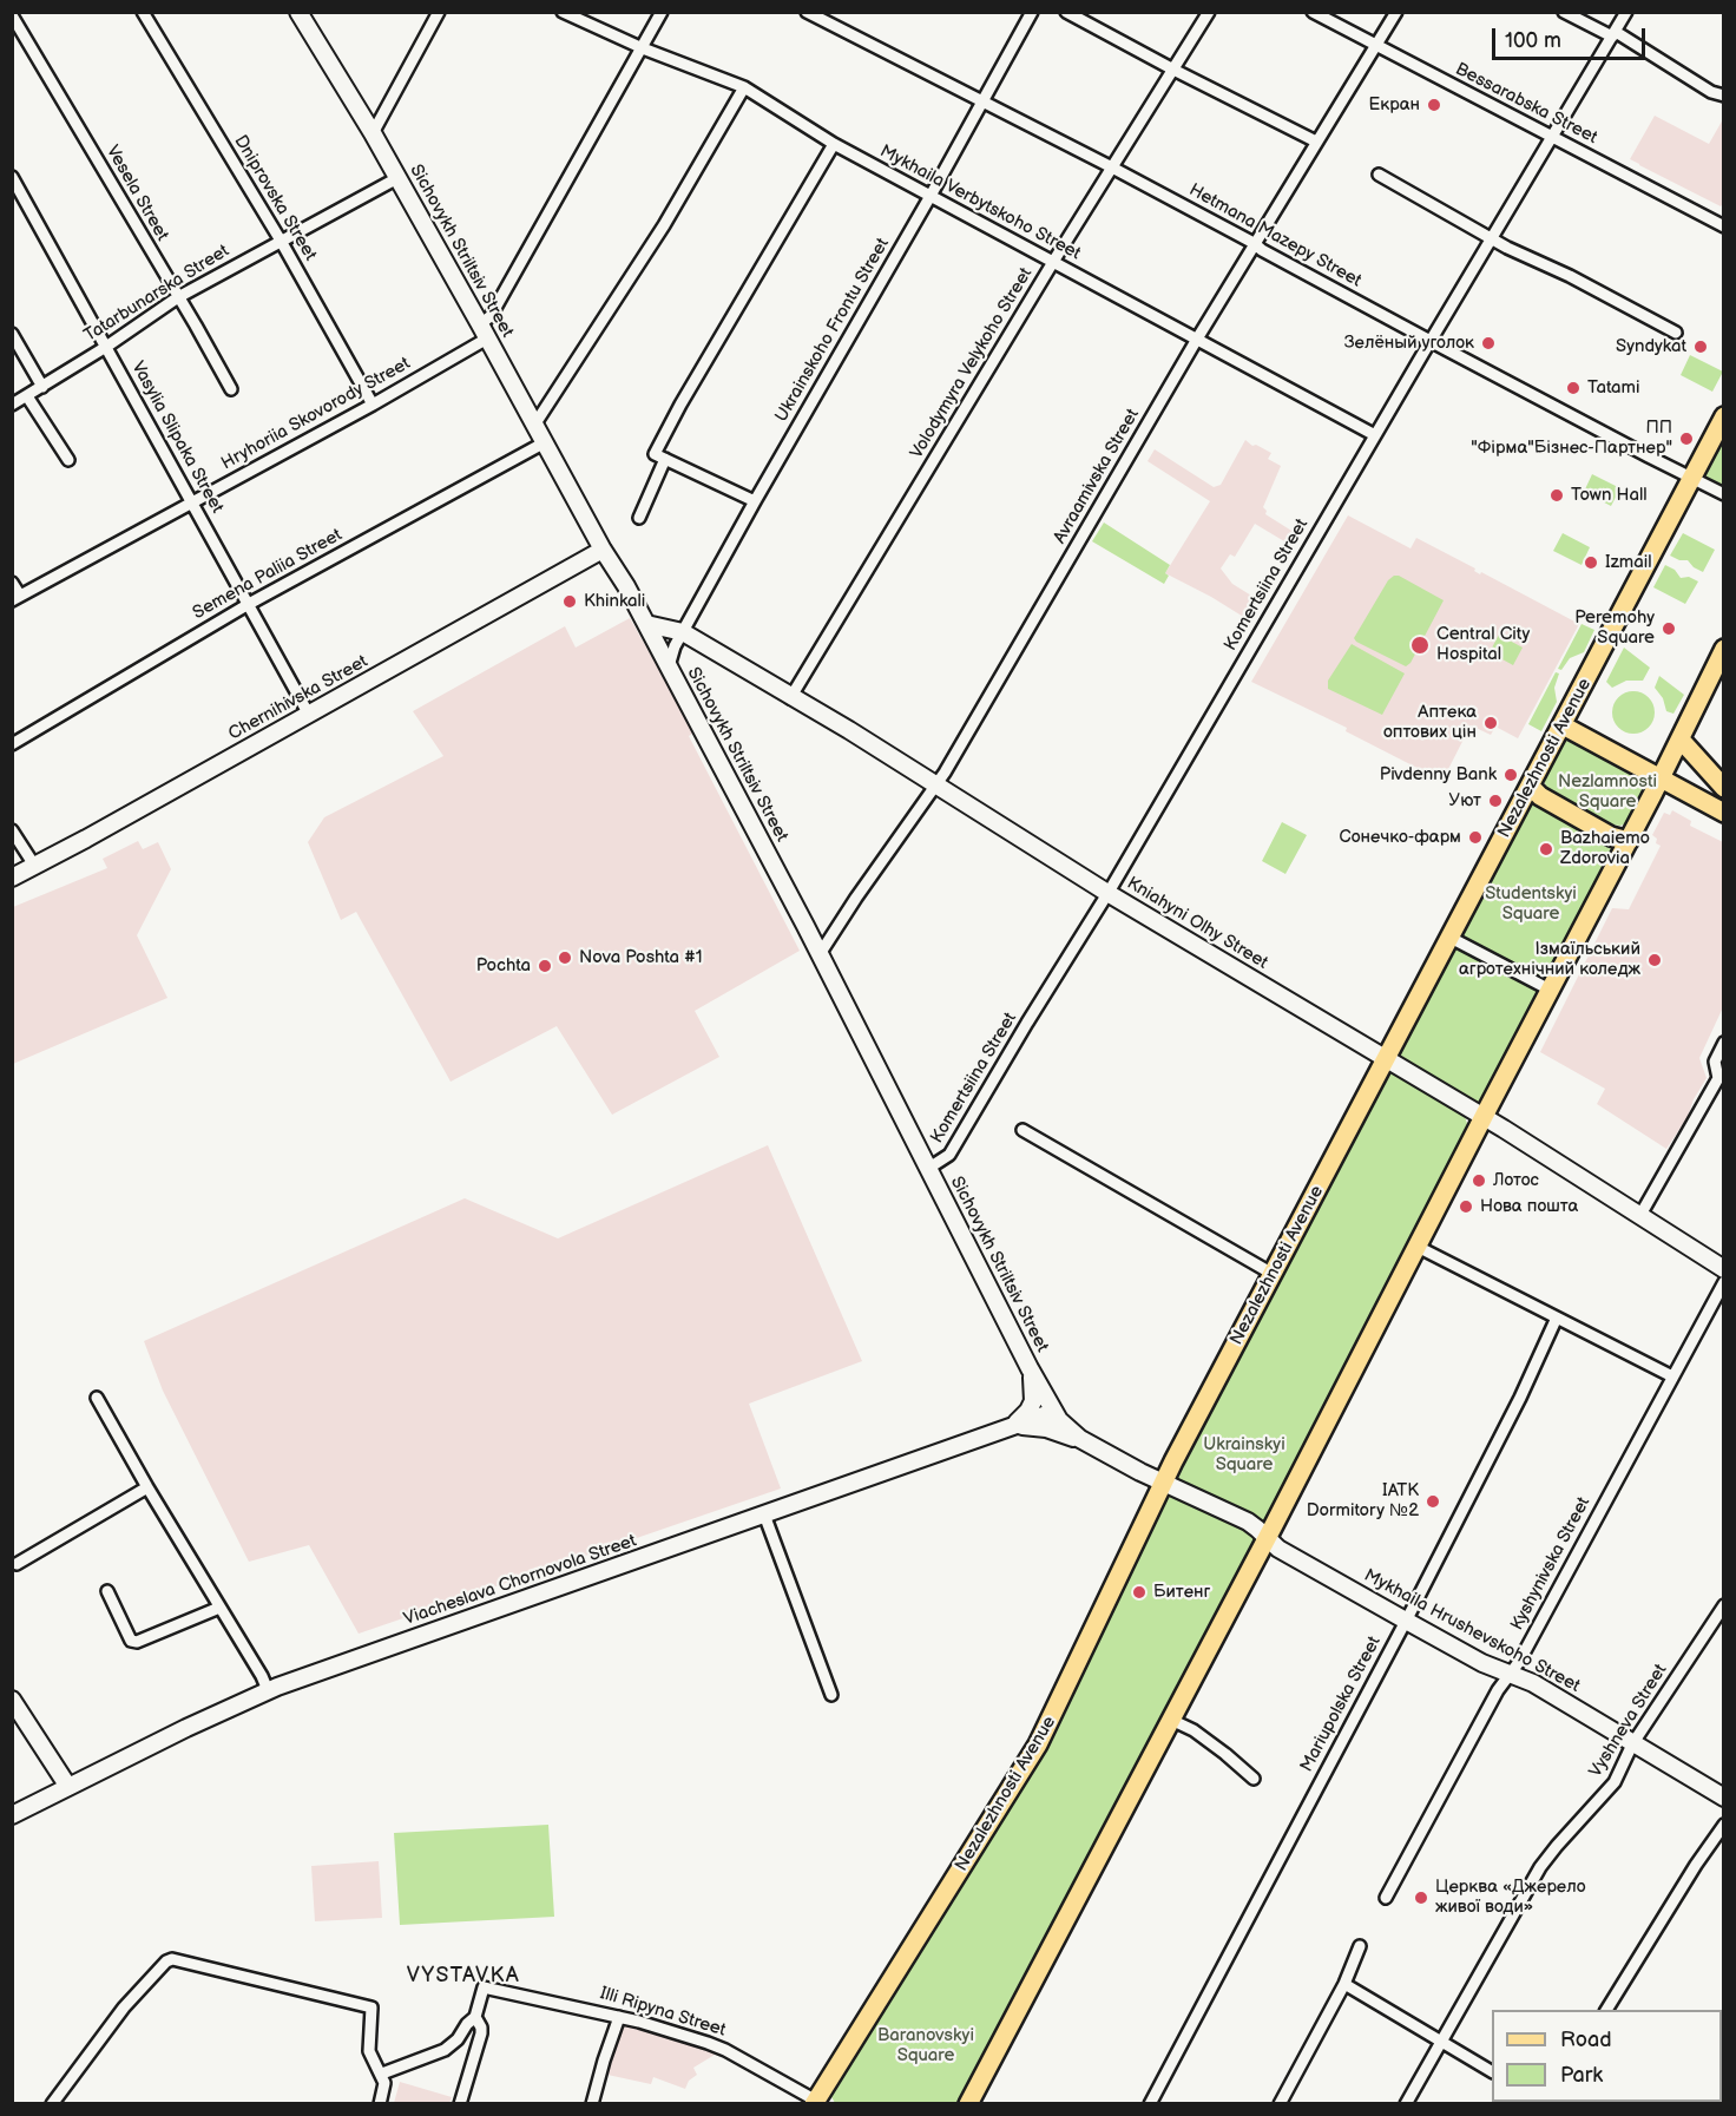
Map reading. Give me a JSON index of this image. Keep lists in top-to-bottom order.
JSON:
{
  "streets": {
    "main road": ["Nezalezhnosti Avenue"],
    "street": [
      "Bessarabska Street",
      "Vesela Street",
      "Dniprovska Street",
      "Mykhaila Verbytskoho Street",
      "Hetmana Mazepy Street",
      "Sichovykh Striltsiv Street",
      "Tatarbunarska Street",
      "Ukrainskoho Frontu Street",
      "Volodymyra Velykoho Street",
      "Hryhoriia Skovorody Street",
      "Vasylia Slipaka Street",
      "Avraamivska Street",
      "Semena Paliia Street",
      "Komertsiina Street",
      "Chernihivska Street",
      "Kniahyni Olhy Street",
      "Kyshynivska Street",
      "Viacheslava Chornovola Street",
      "Mykhaila Hrushevskoho Street",
      "Mariupolska Street",
      "Vyshneva Street",
      "Illi Ripyna Street"
    ]
  },
  "crossings": [
    ["Bessarabska Street", "Avraamivska Street"],
    ["Bessarabska Street", "Komertsiina Street"],
    ["Vesela Street", "Tatarbunarska Street"],
    ["Dniprovska Street", "Tatarbunarska Street"],
    ["Dniprovska Street", "Hryhoriia Skovorody Street"],
    ["Mykhaila Verbytskoho Street", "Ukrainskoho Frontu Street"],
    ["Mykhaila Verbytskoho Street", "Volodymyra Velykoho Street"],
    ["Mykhaila Verbytskoho Street", "Hryhoriia Skovorody Street"],
    ["Mykhaila Verbytskoho Street", "Avraamivska Street"],
    ["Mykhaila Verbytskoho Street", "Komertsiina Street"],
    ["Hetmana Mazepy Street", "Ukrainskoho Frontu Street"],
    ["Hetmana Mazepy Street", "Volodymyra Velykoho Street"],
    ["Hetmana Mazepy Street", "Avraamivska Street"],
    ["Hetmana Mazepy Street", "Komertsiina Street"],
    ["Hetmana Mazepy Street", "Nezalezhnosti Avenue"],
    ["Sichovykh Striltsiv Street", "Tatarbunarska Street"],
    ["Sichovykh Striltsiv Street", "Ukrainskoho Frontu Street"],
    ["Sichovykh Striltsiv Street", "Hryhoriia Skovorody Street"],
    ["Sichovykh Striltsiv Street", "Avraamivska Street"],
    ["Sichovykh Striltsiv Street", "Semena Paliia Street"],
    ["Sichovykh Striltsiv Street", "Komertsiina Street"],
    ["Sichovykh Striltsiv Street", "Chernihivska Street"],
    ["Sichovykh Striltsiv Street", "Nezalezhnosti Avenue"],
    ["Sichovykh Striltsiv Street", "Kniahyni Olhy Street"],
    ["Sichovykh Striltsiv Street", "Viacheslava Chornovola Street"],
    ["Sichovykh Striltsiv Street", "Mykhaila Hrushevskoho Street"],
    ["Tatarbunarska Street", "Vasylia Slipaka Street"],
    ["Ukrainskoho Frontu Street", "Kniahyni Olhy Street"],
    ["Volodymyra Velykoho Street", "Kniahyni Olhy Street"],
    ["Hryhoriia Skovorody Street", "Vasylia Slipaka Street"],
    ["Vasylia Slipaka Street", "Semena Paliia Street"],
    ["Vasylia Slipaka Street", "Chernihivska Street"],
    ["Avraamivska Street", "Kniahyni Olhy Street"],
    ["Komertsiina Street", "Kniahyni Olhy Street"],
    ["Nezalezhnosti Avenue", "Kniahyni Olhy Street"],
    ["Nezalezhnosti Avenue", "Mykhaila Hrushevskoho Street"],
    ["Nezalezhnosti Avenue", "Illi Ripyna Street"],
    ["Kyshynivska Street", "Mykhaila Hrushevskoho Street"],
    ["Mykhaila Hrushevskoho Street", "Mariupolska Street"],
    ["Mykhaila Hrushevskoho Street", "Vyshneva Street"]
  ],
  "districts": ["VYSTAVKA"],
  "parks": [
    "Nezlamnosti Square",
    "Studentskyi Square",
    "Ukrainskyi Square",
    "Baranovskyi Square"
  ],
  "places": [
    "Екран",
    "Зелёный уголок",
    "Syndykat",
    "Tatami",
    "ПП \"Фірма\"Бізнес-Партнер\"",
    "Town Hall",
    "Izmail",
    "Khinkali",
    "Peremohy Square",
    "Central City Hospital",
    "Аптека оптових цін",
    "Pivdenny Bank",
    "Уют",
    "Сонечко-фарм",
    "Bazhaiemo Zdorovia",
    "Nova Poshta #1",
    "Ізмаїльський агротехнічний коледж",
    "Pochta",
    "Лотос",
    "Нова пошта",
    "IATK Dormitory №2",
    "Битенг",
    "Церква «Джерело живої води»"
  ],
  "legend": ["Road", "Park"],
  "scale_bar": "100 m"
}
